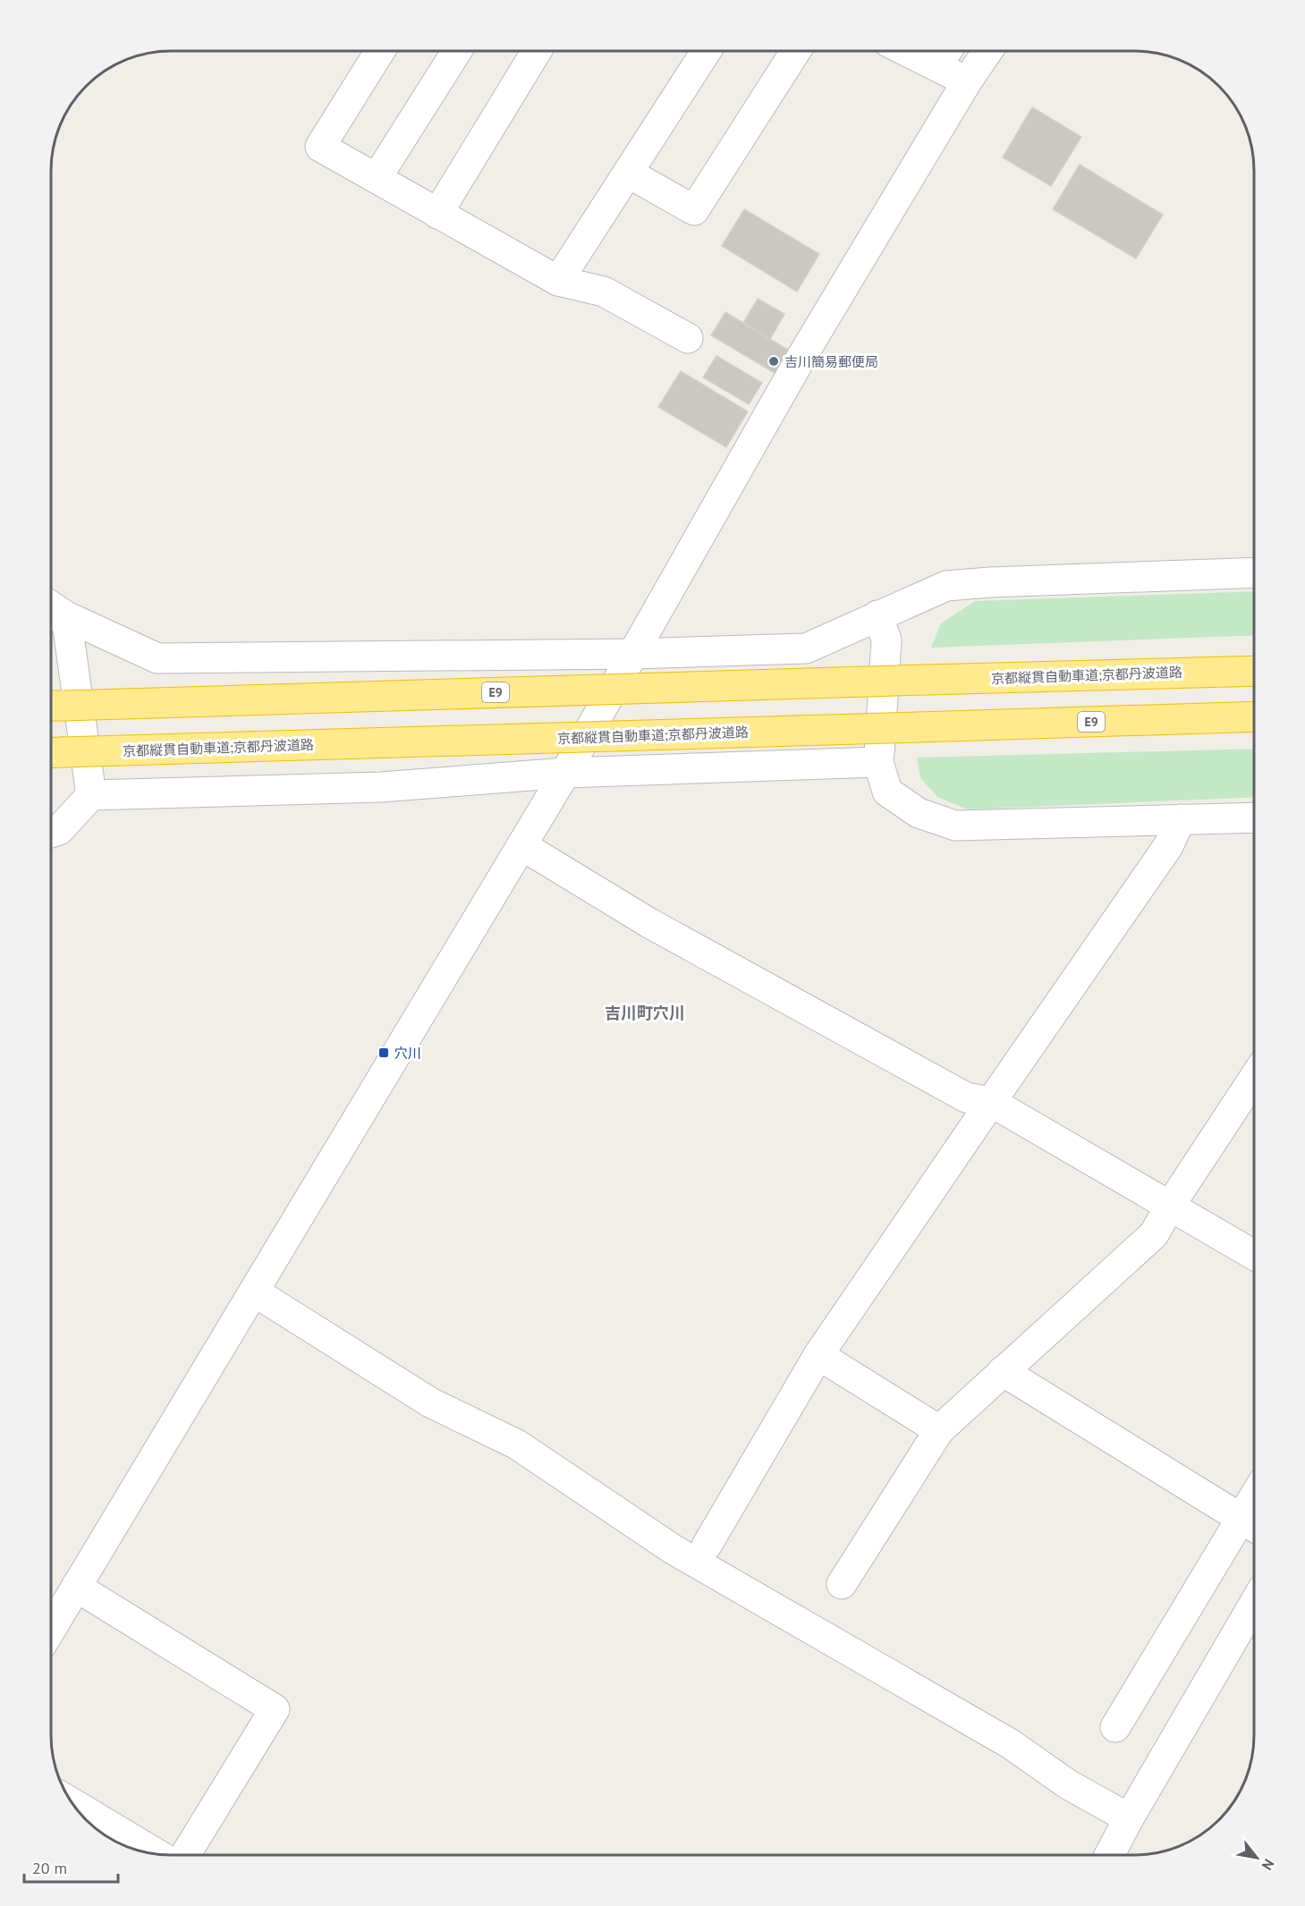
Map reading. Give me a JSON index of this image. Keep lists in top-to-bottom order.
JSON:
{
  "streets": {
    "highway": ["京都縦貫自動車道;京都丹波道路", "E9"]
  },
  "districts": ["吉川町穴川"],
  "places": {
    "other": ["吉川簡易郵便局"],
    "transit": ["穴川"]
  },
  "scale_bar": "20 m",
  "north": "bottom right"
}
